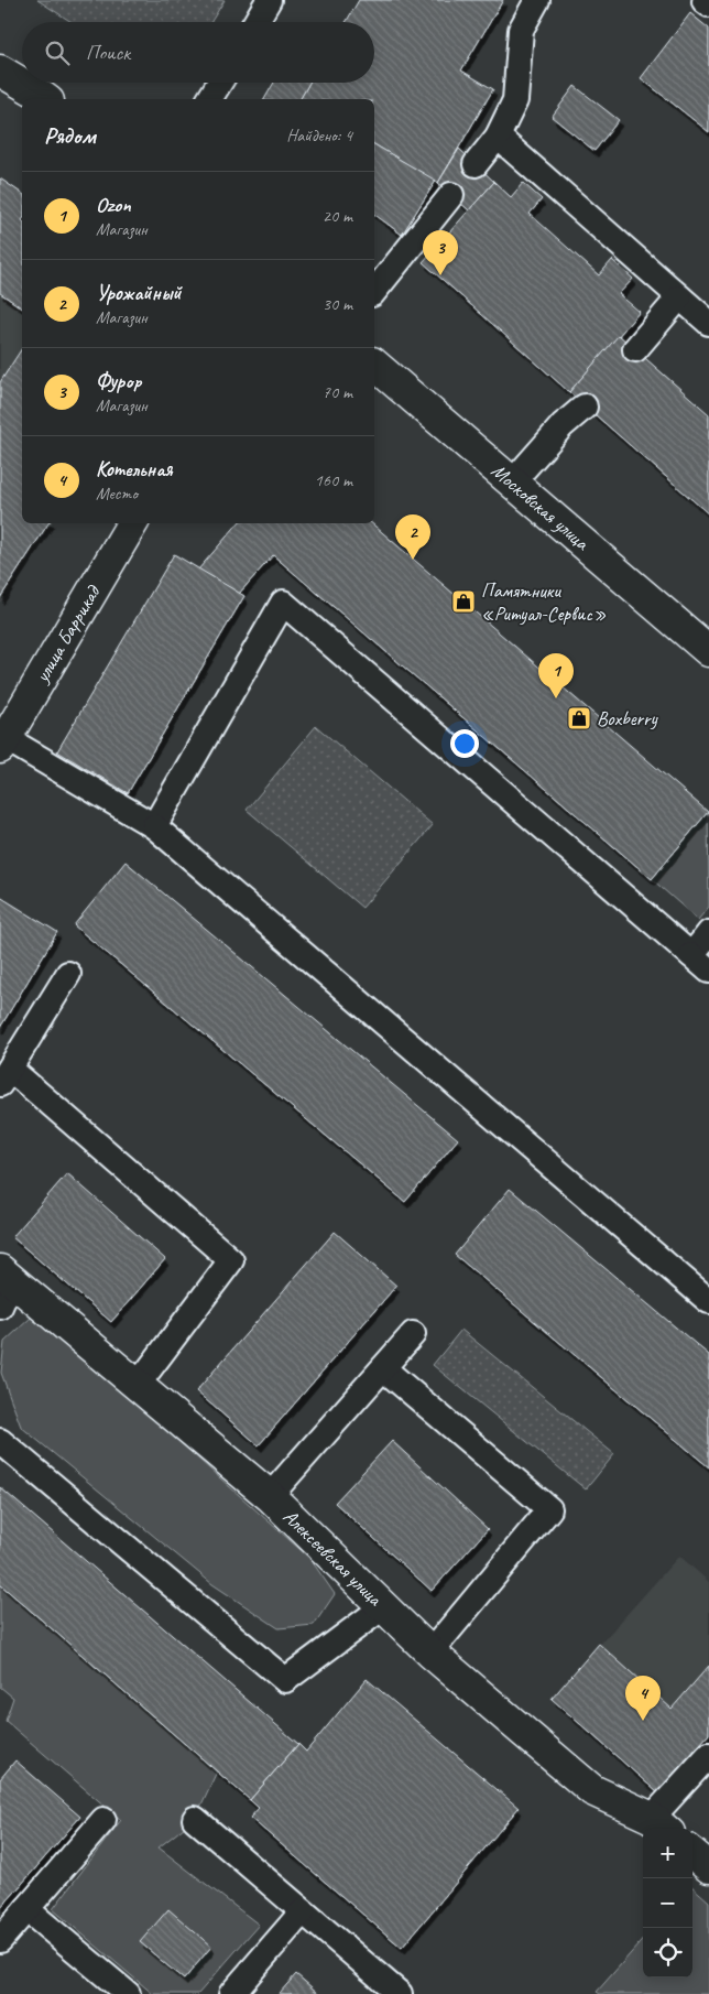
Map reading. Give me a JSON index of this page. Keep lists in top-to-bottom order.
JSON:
{
  "streets": {
    "street": ["Московская улица", "улица Баррикад", "Алексеевская улица"]
  },
  "places": {
    "shop": ["Памятники «Ритуал-Сервис»", "Boxberry"]
  },
  "page": {
    "search": "Поиск",
    "heading": ["Рядом", "Найдено: 4"],
    "list": [
      {
        "mark": "1",
        "name": "Ozon",
        "note": "Магазин",
        "value": "20 m"
      },
      {
        "mark": "2",
        "name": "Урожайный",
        "note": "Магазин",
        "value": "30 m"
      },
      {
        "mark": "3",
        "name": "Фурор",
        "note": "Магазин",
        "value": "70 m"
      },
      {
        "mark": "4",
        "name": "Котельная",
        "note": "Место",
        "value": "160 m"
      }
    ],
    "pins": [
      "3",
      "2",
      "1",
      "4"
    ],
    "map_buttons": ["+", "−"]
  }
}
